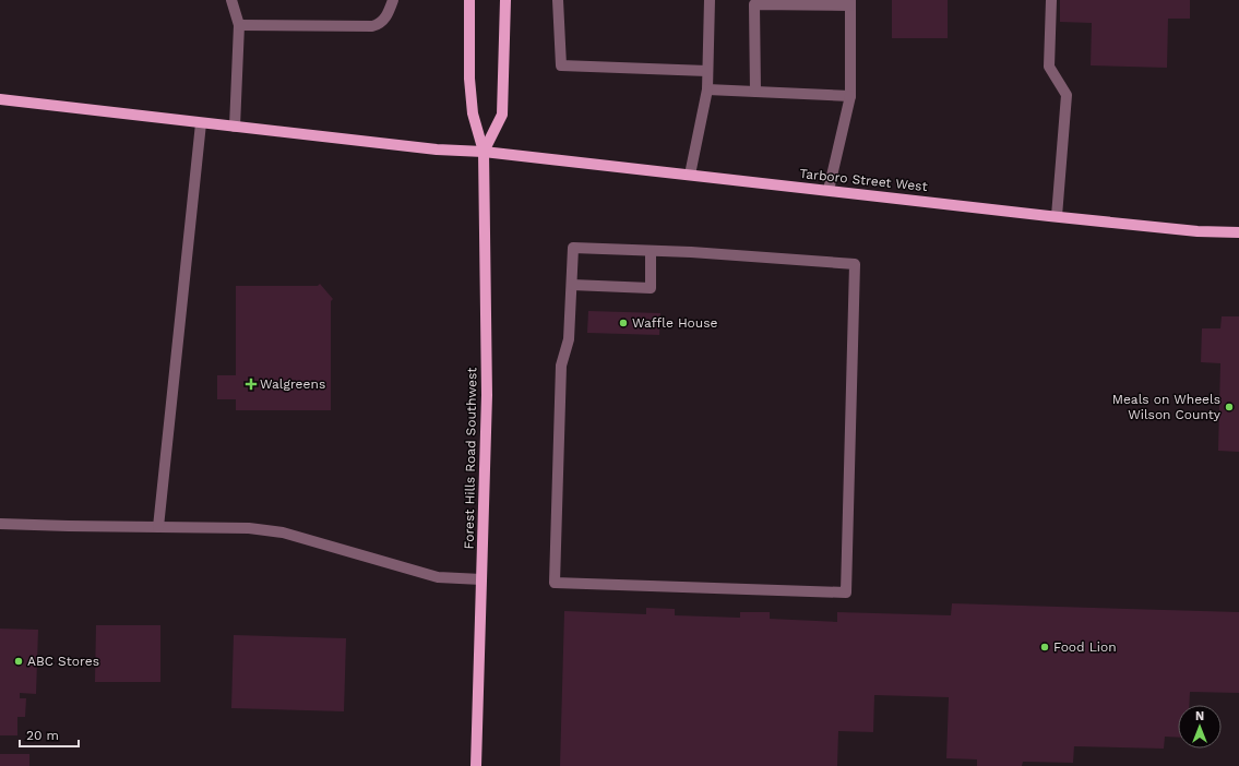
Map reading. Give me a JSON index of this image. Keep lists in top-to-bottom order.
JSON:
{
  "streets": {
    "main road": ["Tarboro Street West", "Forest Hills Road Southwest"]
  },
  "crossings": [
    ["Tarboro Street West", "Forest Hills Road Southwest"]
  ],
  "places": {
    "other": [
      "Waffle House",
      "Meals on Wheels Wilson County",
      "Food Lion",
      "ABC Stores"
    ],
    "health": ["Walgreens"]
  },
  "scale_bar": "20 m",
  "north": "top"
}
